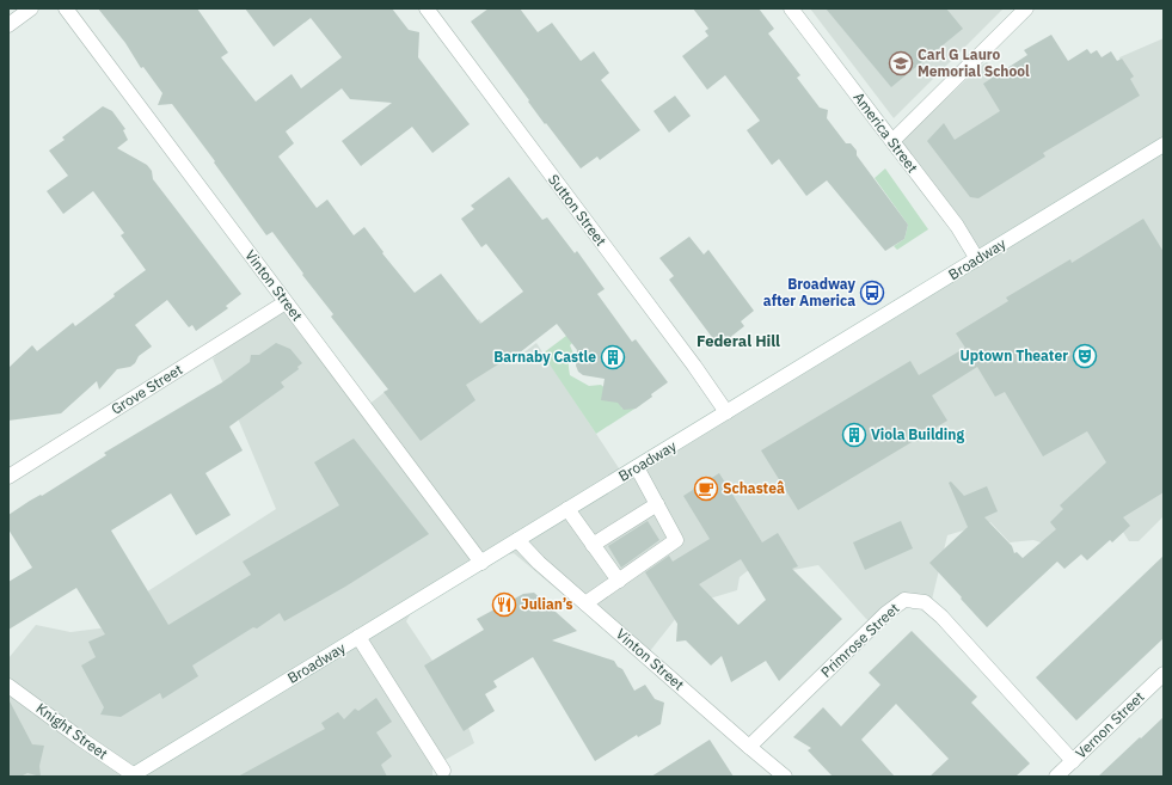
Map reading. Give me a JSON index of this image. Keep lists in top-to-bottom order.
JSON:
{
  "streets": {
    "street": [
      "America Street",
      "Sutton Street",
      "Broadway",
      "Vinton Street",
      "Grove Street",
      "Primrose Street",
      "Vernon Street",
      "Knight Street"
    ]
  },
  "crossings": [
    ["America Street", "Broadway"],
    ["Sutton Street", "Broadway"],
    ["Broadway", "Vinton Street"],
    ["Broadway", "Knight Street"],
    ["Vinton Street", "Grove Street"],
    ["Vinton Street", "Primrose Street"],
    ["Primrose Street", "Vernon Street"]
  ],
  "districts": ["Federal Hill"],
  "places": {
    "school or university": ["Carl G Lauro Memorial School"],
    "bus stop": ["Broadway after America"],
    "theatre": ["Uptown Theater"],
    "building": ["Barnaby Castle", "Viola Building"],
    "cafe": ["Schasteâ"],
    "restaurant": ["Julian’s"]
  }
}
